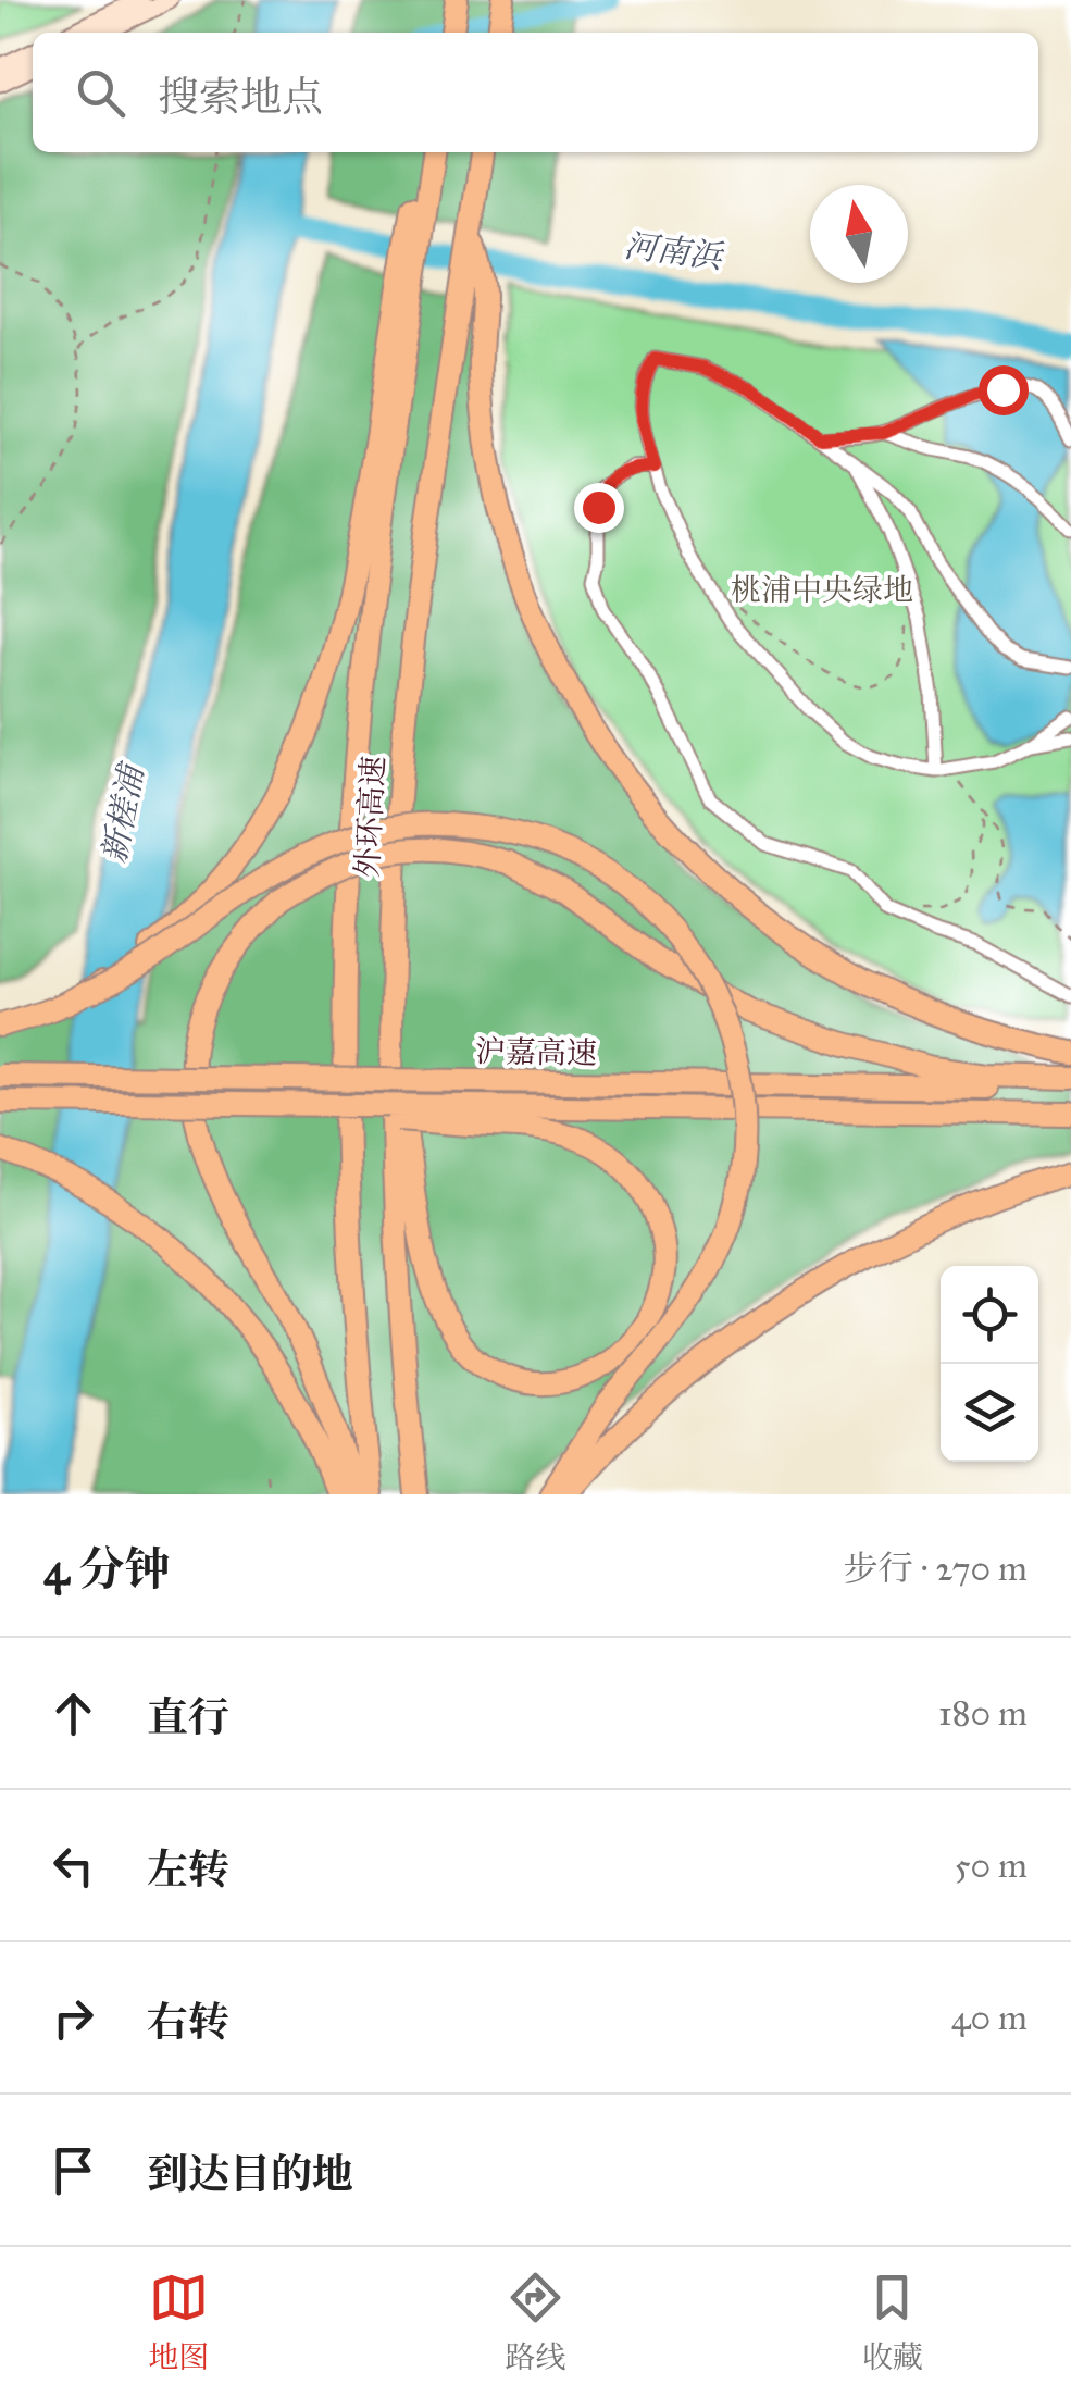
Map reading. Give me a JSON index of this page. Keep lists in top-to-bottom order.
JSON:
{
  "streets": {
    "highway": ["外环高速", "沪嘉高速"]
  },
  "water": ["河南浜", "新槎浦"],
  "parks": ["桃浦中央绿地"],
  "north": "top",
  "page": {
    "search": "搜索地点",
    "heading": ["4 分钟", "步行 · 270 m"],
    "list": [
      ["直行", "180 m"],
      ["左转", "50 m"],
      ["右转", "40 m"],
      "到达目的地"
    ],
    "nav": ["地图", "路线", "收藏"]
  }
}
